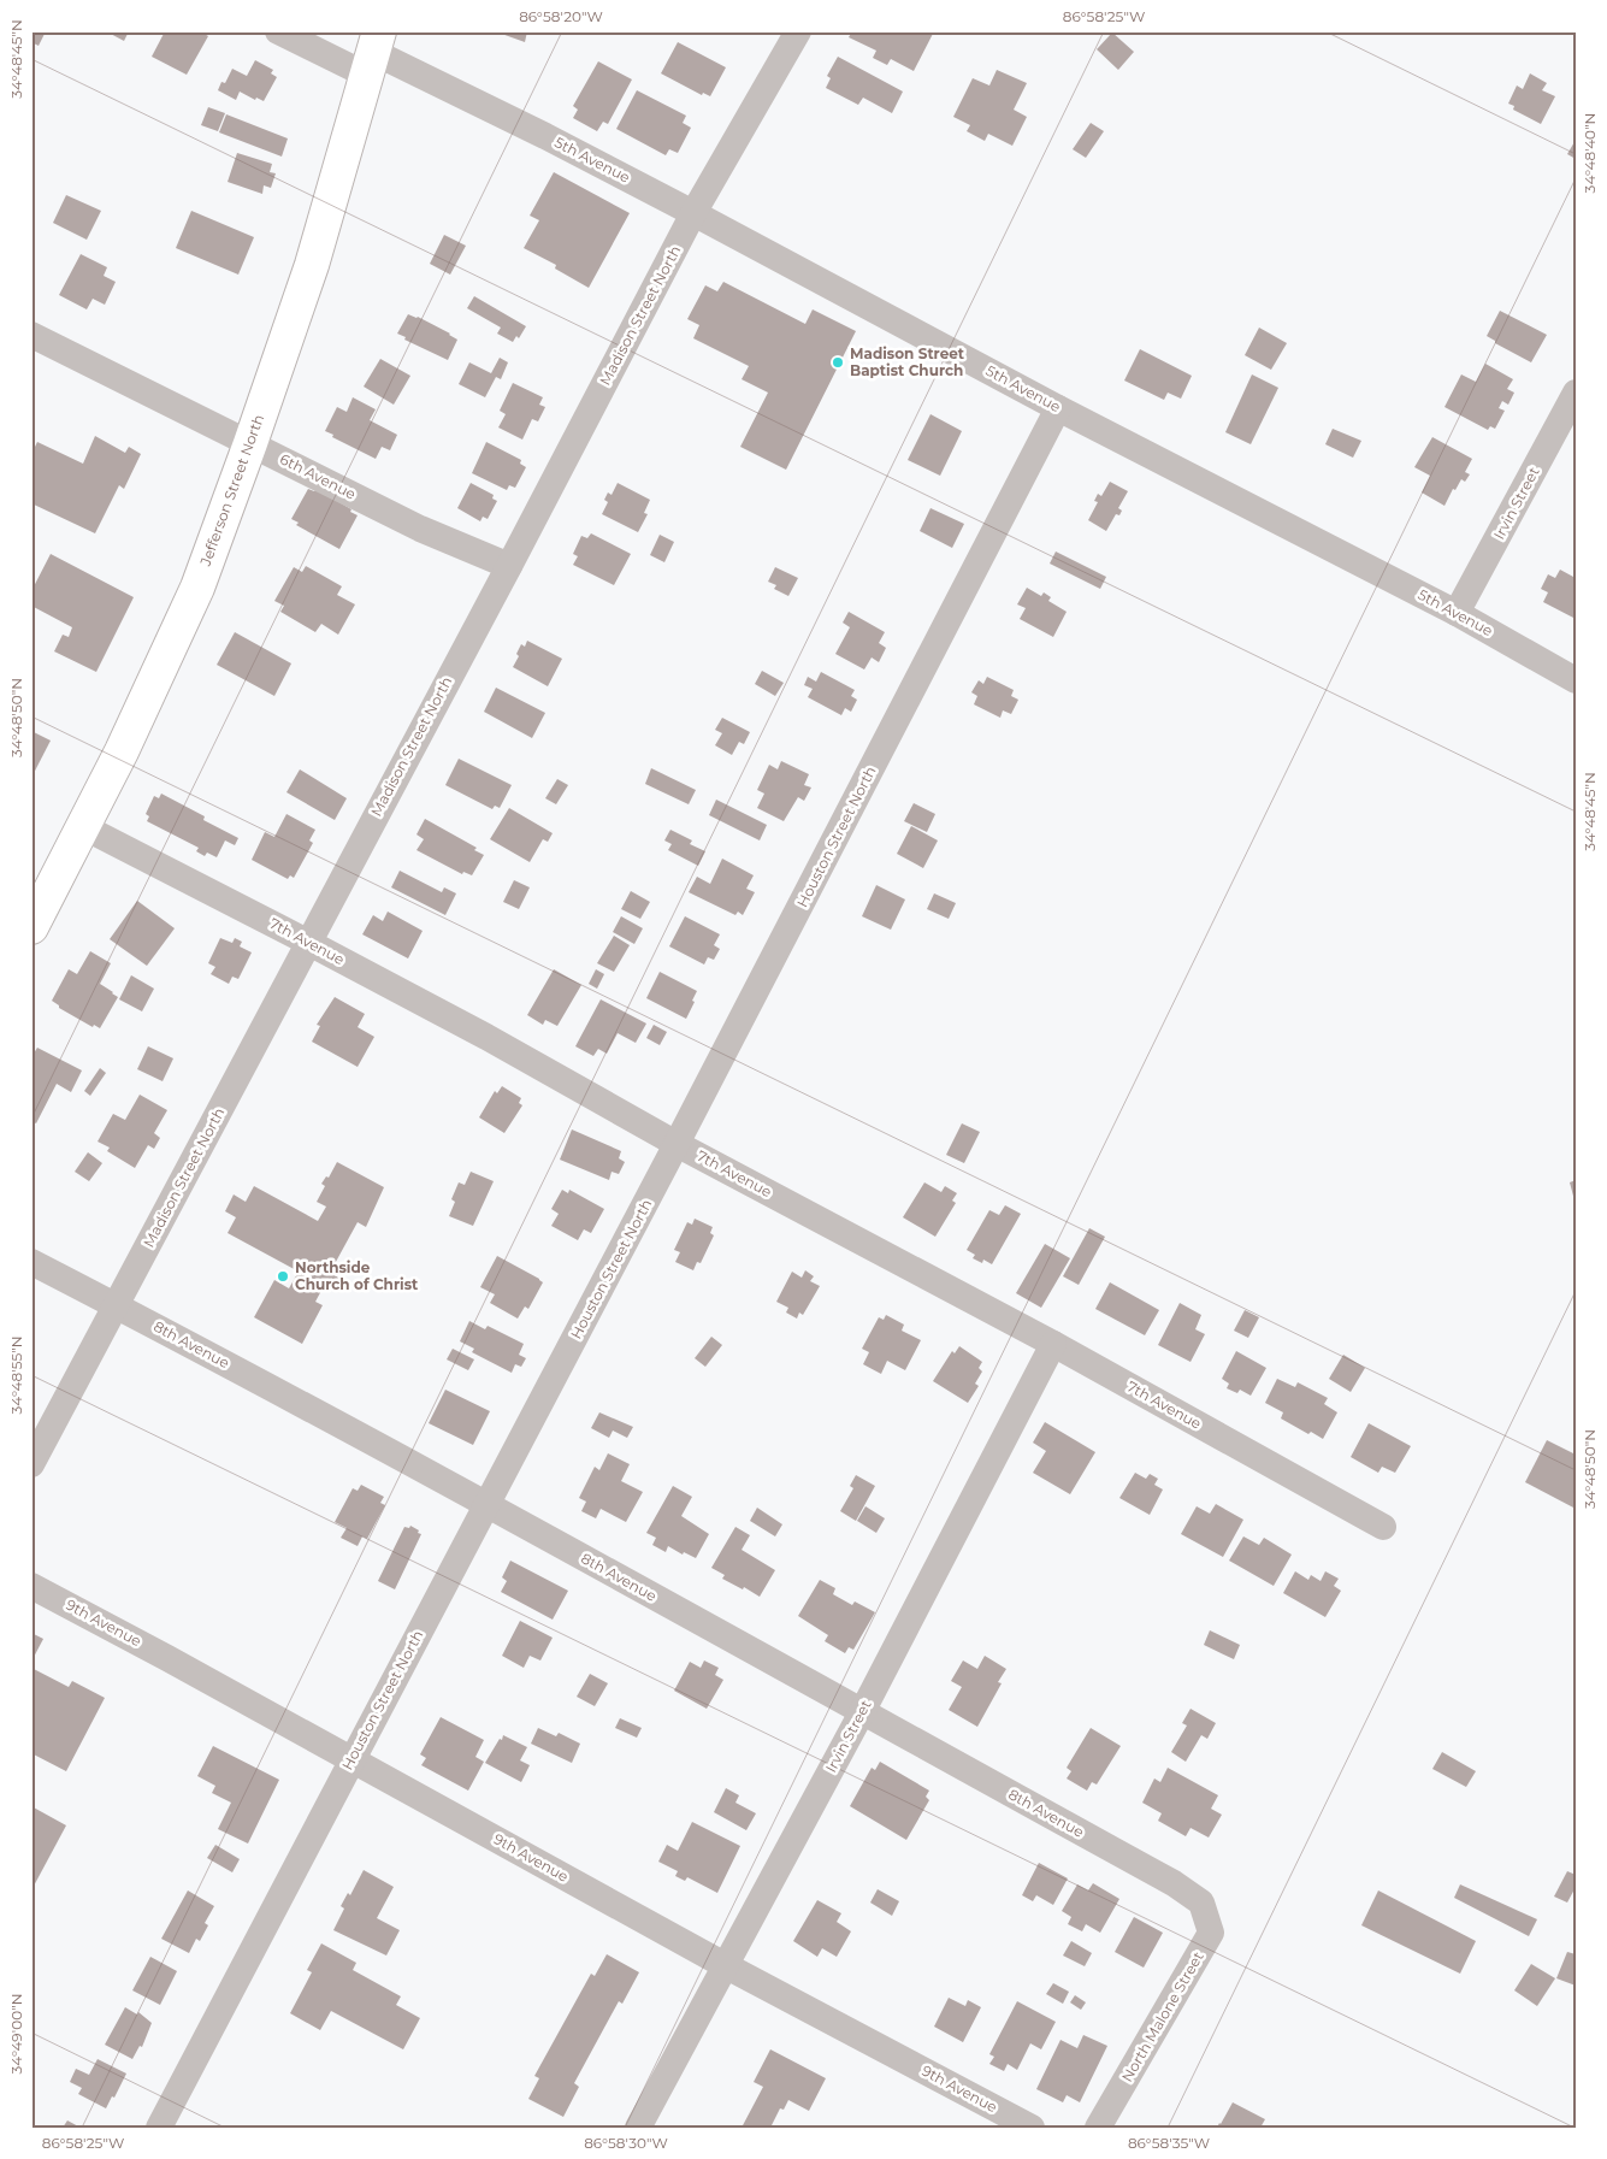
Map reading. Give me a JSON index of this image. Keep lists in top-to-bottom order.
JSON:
{
  "streets": {
    "main road": ["Jefferson Street North"],
    "street": [
      "5th Avenue",
      "Madison Street North",
      "6th Avenue",
      "Irvin Street",
      "Houston Street North",
      "7th Avenue",
      "8th Avenue",
      "9th Avenue",
      "North Malone Street"
    ]
  },
  "crossings": [
    ["5th Avenue", "Madison Street North"],
    ["5th Avenue", "Jefferson Street North"],
    ["5th Avenue", "Irvin Street"],
    ["5th Avenue", "Houston Street North"],
    ["Madison Street North", "6th Avenue"],
    ["Madison Street North", "7th Avenue"],
    ["Madison Street North", "8th Avenue"],
    ["6th Avenue", "Jefferson Street North"],
    ["Jefferson Street North", "7th Avenue"],
    ["Irvin Street", "7th Avenue"],
    ["Irvin Street", "8th Avenue"],
    ["Irvin Street", "9th Avenue"],
    ["Houston Street North", "7th Avenue"],
    ["Houston Street North", "8th Avenue"],
    ["Houston Street North", "9th Avenue"],
    ["8th Avenue", "North Malone Street"]
  ],
  "places": ["Madison Street Baptist Church", "Northside Church of Christ"],
  "coordinates": [
    "86°58'20\"W",
    "86°58'25\"W",
    "34°48'45\"N",
    "34°48'40\"N",
    "34°48'50\"N",
    "34°48'55\"N",
    "34°49'00\"N",
    "86°58'30\"W",
    "86°58'35\"W"
  ]
}
